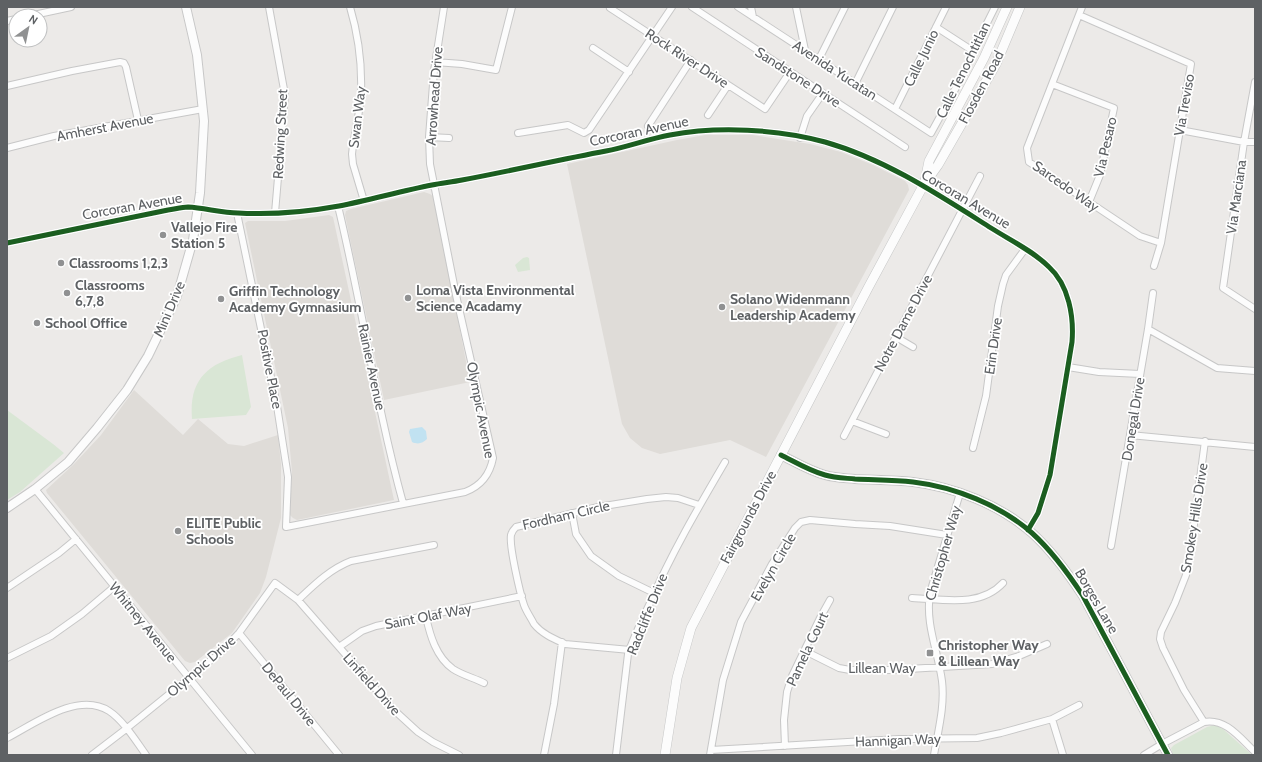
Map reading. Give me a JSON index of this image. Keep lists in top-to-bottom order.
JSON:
{
  "streets": {
    "main road": ["Flosden Road", "Fairgrounds Drive"],
    "street": [
      "Rock River Drive",
      "Calle Junio",
      "Avenida Yucatan",
      "Calle Tenochtitlan",
      "Sandstone Drive",
      "Arrowhead Drive",
      "Via Treviso",
      "Swan Way",
      "Amherst Avenue",
      "Corcoran Avenue",
      "Redwing Street",
      "Via Pesaro",
      "Sarcedo Way",
      "Via Marciana",
      "Mini Drive",
      "Notre Dame Drive",
      "Erin Drive",
      "Rainier Avenue",
      "Positive Place",
      "Olympic Avenue",
      "Donegal Drive",
      "Fordham Circle",
      "Smokey Hills Drive",
      "Christopher Way",
      "Evelyn Circle",
      "Borges Lane",
      "Radcliffe Drive",
      "Saint Olaf Way",
      "Whitney Avenue",
      "Pamela Court",
      "Olympic Drive",
      "Lillean Way",
      "Linfield Drive",
      "DePaul Drive",
      "Hannigan Way"
    ]
  },
  "crossings": [
    ["Rock River Drive", "Sandstone Drive"],
    ["Calle Junio", "Avenida Yucatan"],
    ["Avenida Yucatan", "Calle Tenochtitlan"],
    ["Flosden Road", "Fairgrounds Drive"],
    ["Arrowhead Drive", "Corcoran Avenue"],
    ["Arrowhead Drive", "Olympic Avenue"],
    ["Via Treviso", "Sarcedo Way"],
    ["Swan Way", "Corcoran Avenue"],
    ["Amherst Avenue", "Mini Drive"],
    ["Corcoran Avenue", "Redwing Street"],
    ["Corcoran Avenue", "Mini Drive"],
    ["Corcoran Avenue", "Notre Dame Drive"],
    ["Corcoran Avenue", "Erin Drive"],
    ["Corcoran Avenue", "Rainier Avenue"],
    ["Corcoran Avenue", "Positive Place"],
    ["Corcoran Avenue", "Olympic Avenue"],
    ["Corcoran Avenue", "Fairgrounds Drive"],
    ["Corcoran Avenue", "Borges Lane"],
    ["Via Pesaro", "Sarcedo Way"],
    ["Mini Drive", "Whitney Avenue"],
    ["Rainier Avenue", "Olympic Avenue"],
    ["Positive Place", "Olympic Avenue"],
    ["Fordham Circle", "Radcliffe Drive"],
    ["Fordham Circle", "Saint Olaf Way"],
    ["Fairgrounds Drive", "Borges Lane"],
    ["Christopher Way", "Evelyn Circle"],
    ["Christopher Way", "Borges Lane"],
    ["Christopher Way", "Lillean Way"],
    ["Christopher Way", "Hannigan Way"],
    ["Evelyn Circle", "Hannigan Way"],
    ["Saint Olaf Way", "Linfield Drive"],
    ["Whitney Avenue", "Olympic Drive"],
    ["Pamela Court", "Lillean Way"],
    ["Pamela Court", "Hannigan Way"],
    ["Olympic Drive", "Linfield Drive"],
    ["Olympic Drive", "DePaul Drive"]
  ],
  "places": {
    "other": [
      "Vallejo Fire Station 5",
      "Classrooms 1,2,3",
      "Classrooms 6,7,8",
      "Loma Vista Environmental Science Acadamy",
      "Griffin Technology Academy Gymnasium",
      "Solano Widenmann Leadership Academy",
      "School Office",
      "ELITE Public Schools"
    ],
    "transit": ["Christopher Way & Lillean Way"]
  },
  "north": "top right"
}
